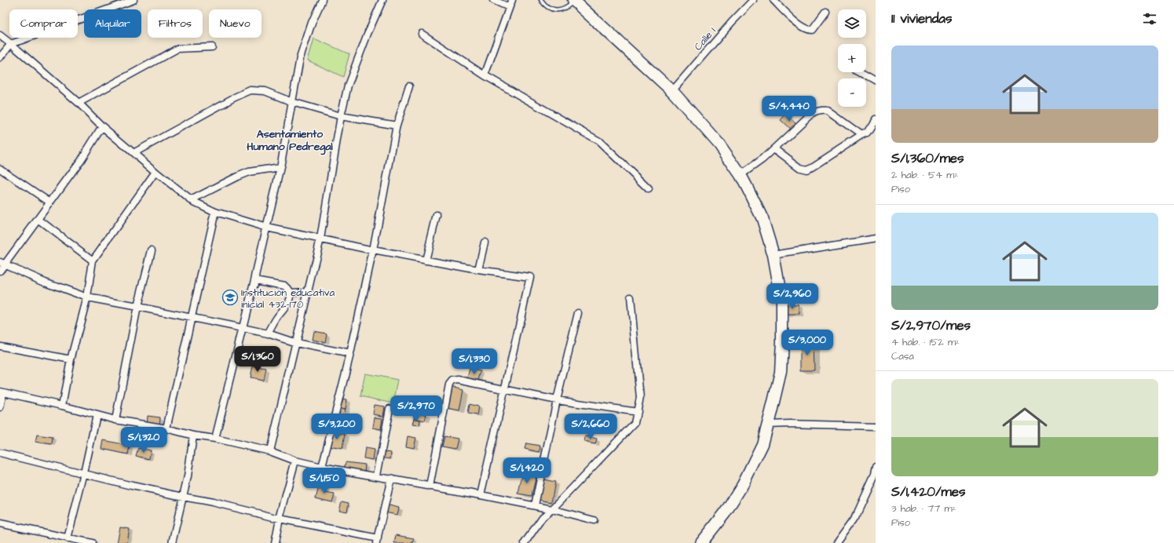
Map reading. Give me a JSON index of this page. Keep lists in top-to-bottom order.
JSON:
{
  "streets": {
    "street": ["Calle 1"]
  },
  "districts": ["Asentamiento Humano Pedregal"],
  "places": {
    "school or university": ["Institución educativa inicial 432-170"]
  },
  "page": {
    "heading": "11 viviendas",
    "map_buttons": ["+", "−"],
    "chip": [
      "Comprar",
      "Alquilar",
      "Filtros",
      "Nuevo"
    ],
    "list": [
      {
        "name": "S/1,360/mes",
        "note": "2 hab. · 54 m² · Piso"
      },
      {
        "name": "S/2,970/mes",
        "note": "4 hab. · 152 m² · Casa"
      },
      {
        "name": "S/1,420/mes",
        "note": "3 hab. · 77 m² · Piso"
      }
    ],
    "price": [
      "S/4,440",
      "S/2,960",
      "S/3,000",
      "S/1,360",
      "S/1,330",
      "S/2,970",
      "S/3,200",
      "S/2,660",
      "S/1,320",
      "S/1,420",
      "S/1,150"
    ]
  }
}
